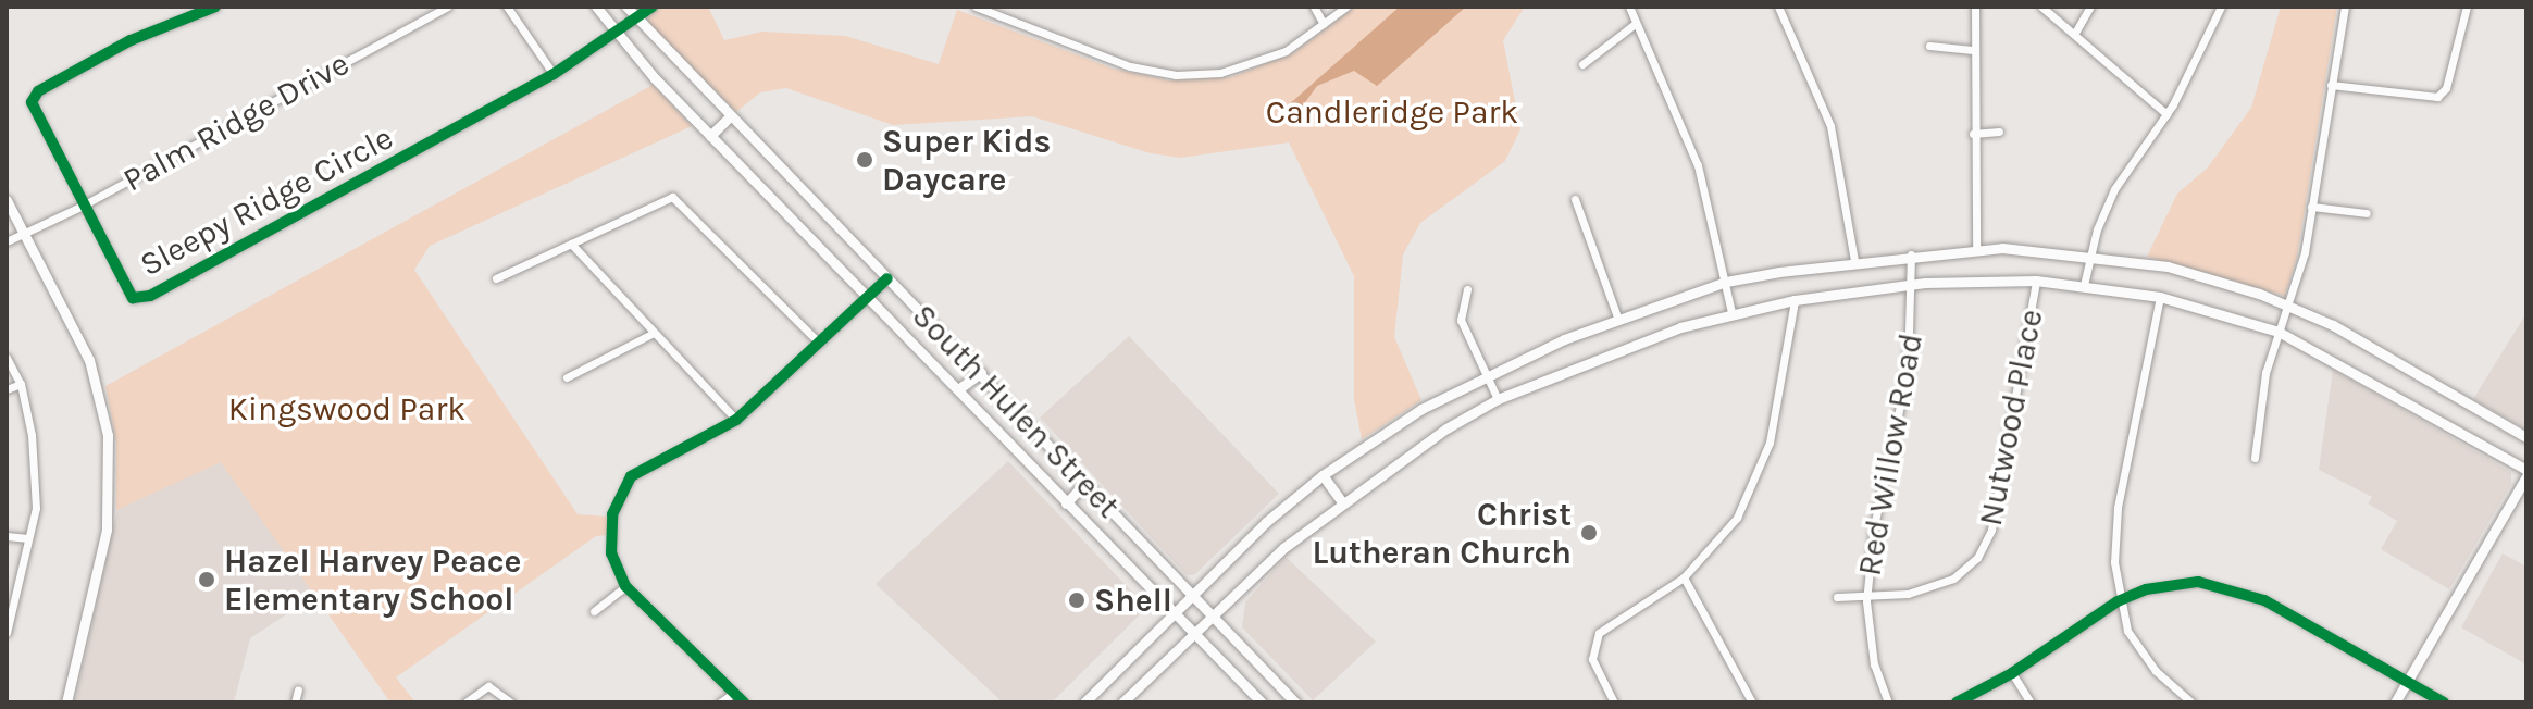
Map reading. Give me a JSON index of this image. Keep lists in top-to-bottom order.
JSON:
{
  "streets": {
    "main road": ["South Hulen Street"],
    "street": [
      "Palm Ridge Drive",
      "Sleepy Ridge Circle",
      "Nutwood Place",
      "Red Willow Road"
    ]
  },
  "crossings": [
    ["Palm Ridge Drive", "Sleepy Ridge Circle"],
    ["Sleepy Ridge Circle", "South Hulen Street"],
    ["Nutwood Place", "Red Willow Road"]
  ],
  "parks": ["Candleridge Park", "Kingswood Park"],
  "places": [
    "Super Kids Daycare",
    "Christ Lutheran Church",
    "Hazel Harvey Peace Elementary School",
    "Shell"
  ]
}
